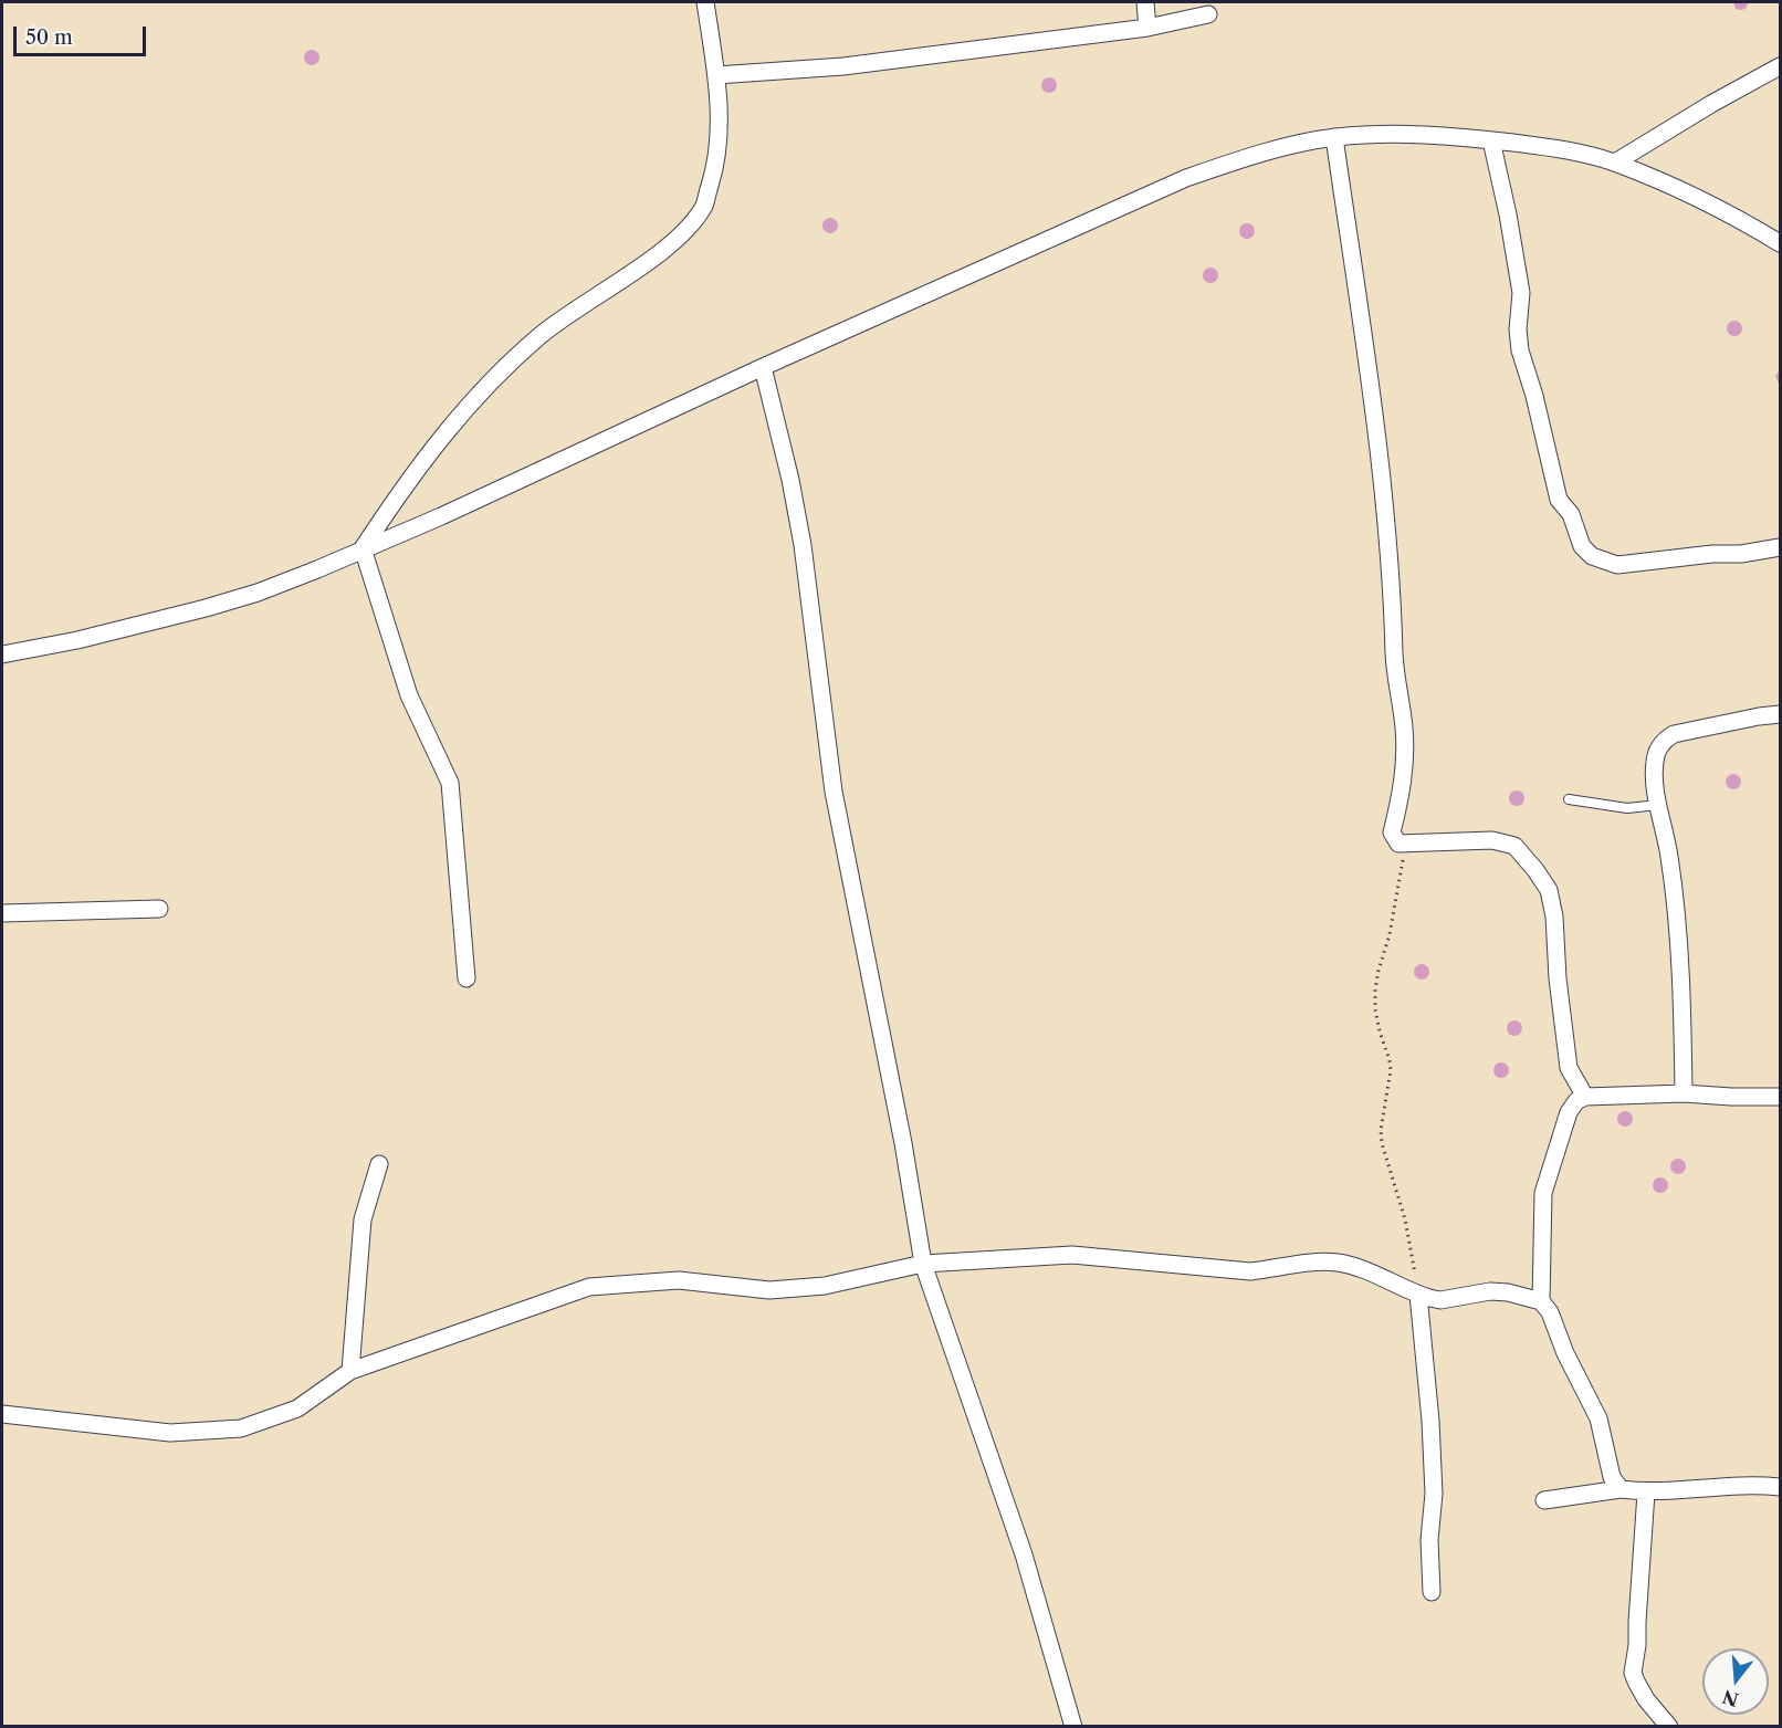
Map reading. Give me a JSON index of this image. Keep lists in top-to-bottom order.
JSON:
{
  "scale_bar": "50 m",
  "north": "bottom"
}
